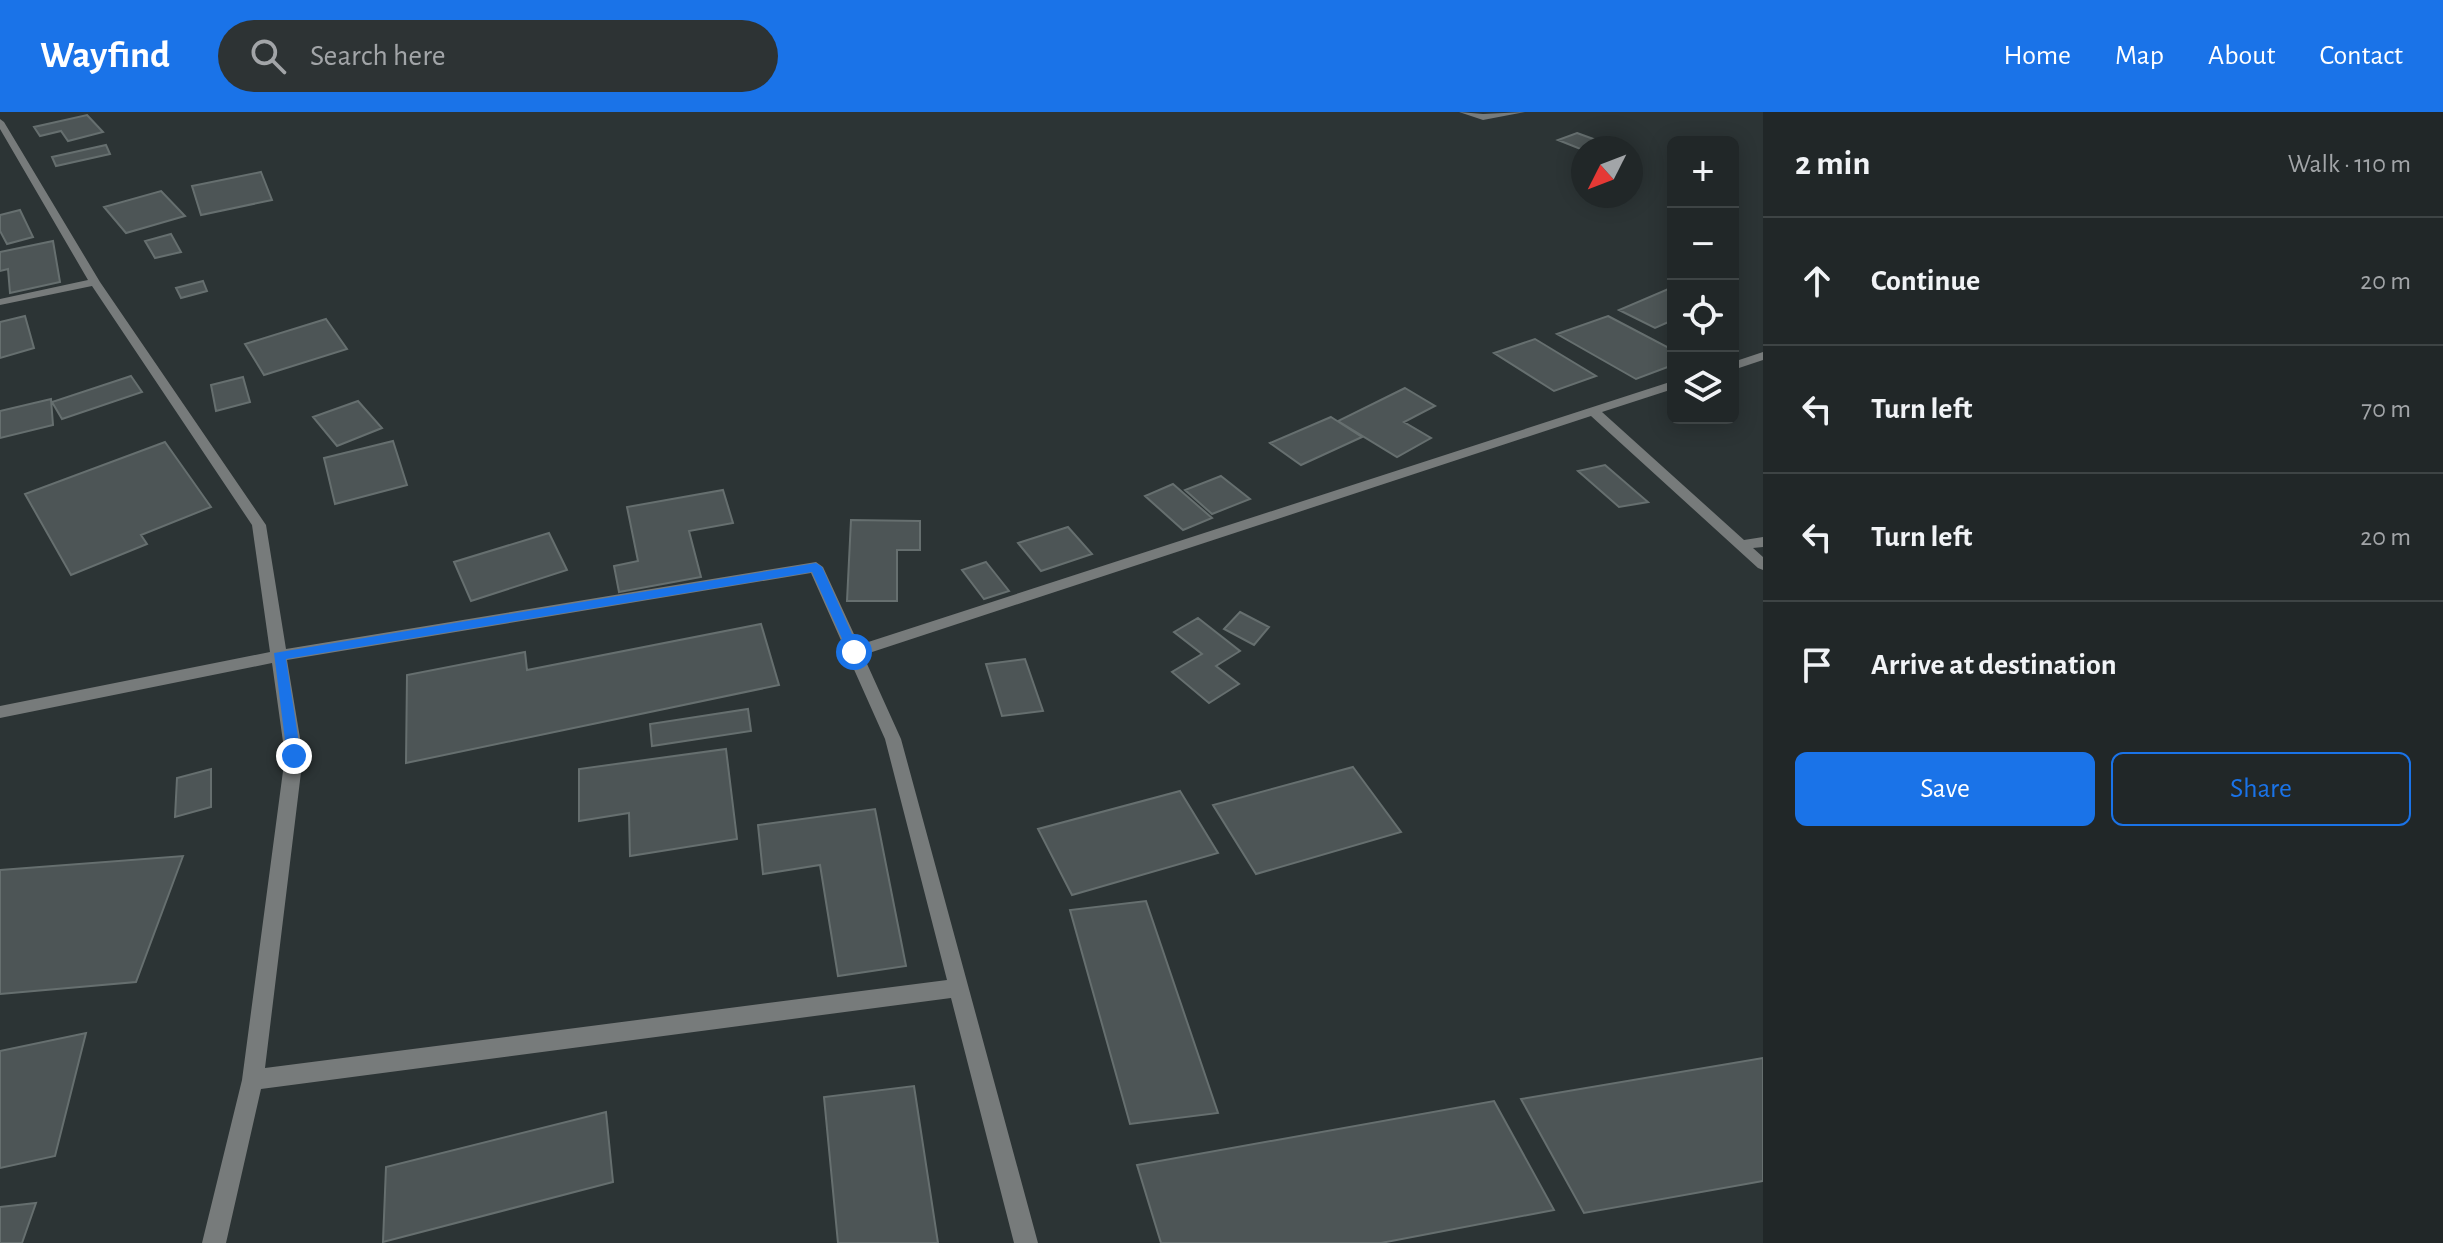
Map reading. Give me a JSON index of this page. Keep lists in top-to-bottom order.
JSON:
{
  "north": "bottom left",
  "page": {
    "header": "Wayfind",
    "search": "Search here",
    "nav": [
      "Home",
      "Map",
      "About",
      "Contact"
    ],
    "heading": ["2 min", "Walk · 110 m"],
    "map_buttons": ["+", "−"],
    "list": [
      ["Continue", "20 m"],
      ["Turn left", "70 m"],
      ["Turn left", "20 m"],
      "Arrive at destination"
    ],
    "buttons": ["Save", "Share"]
  }
}
